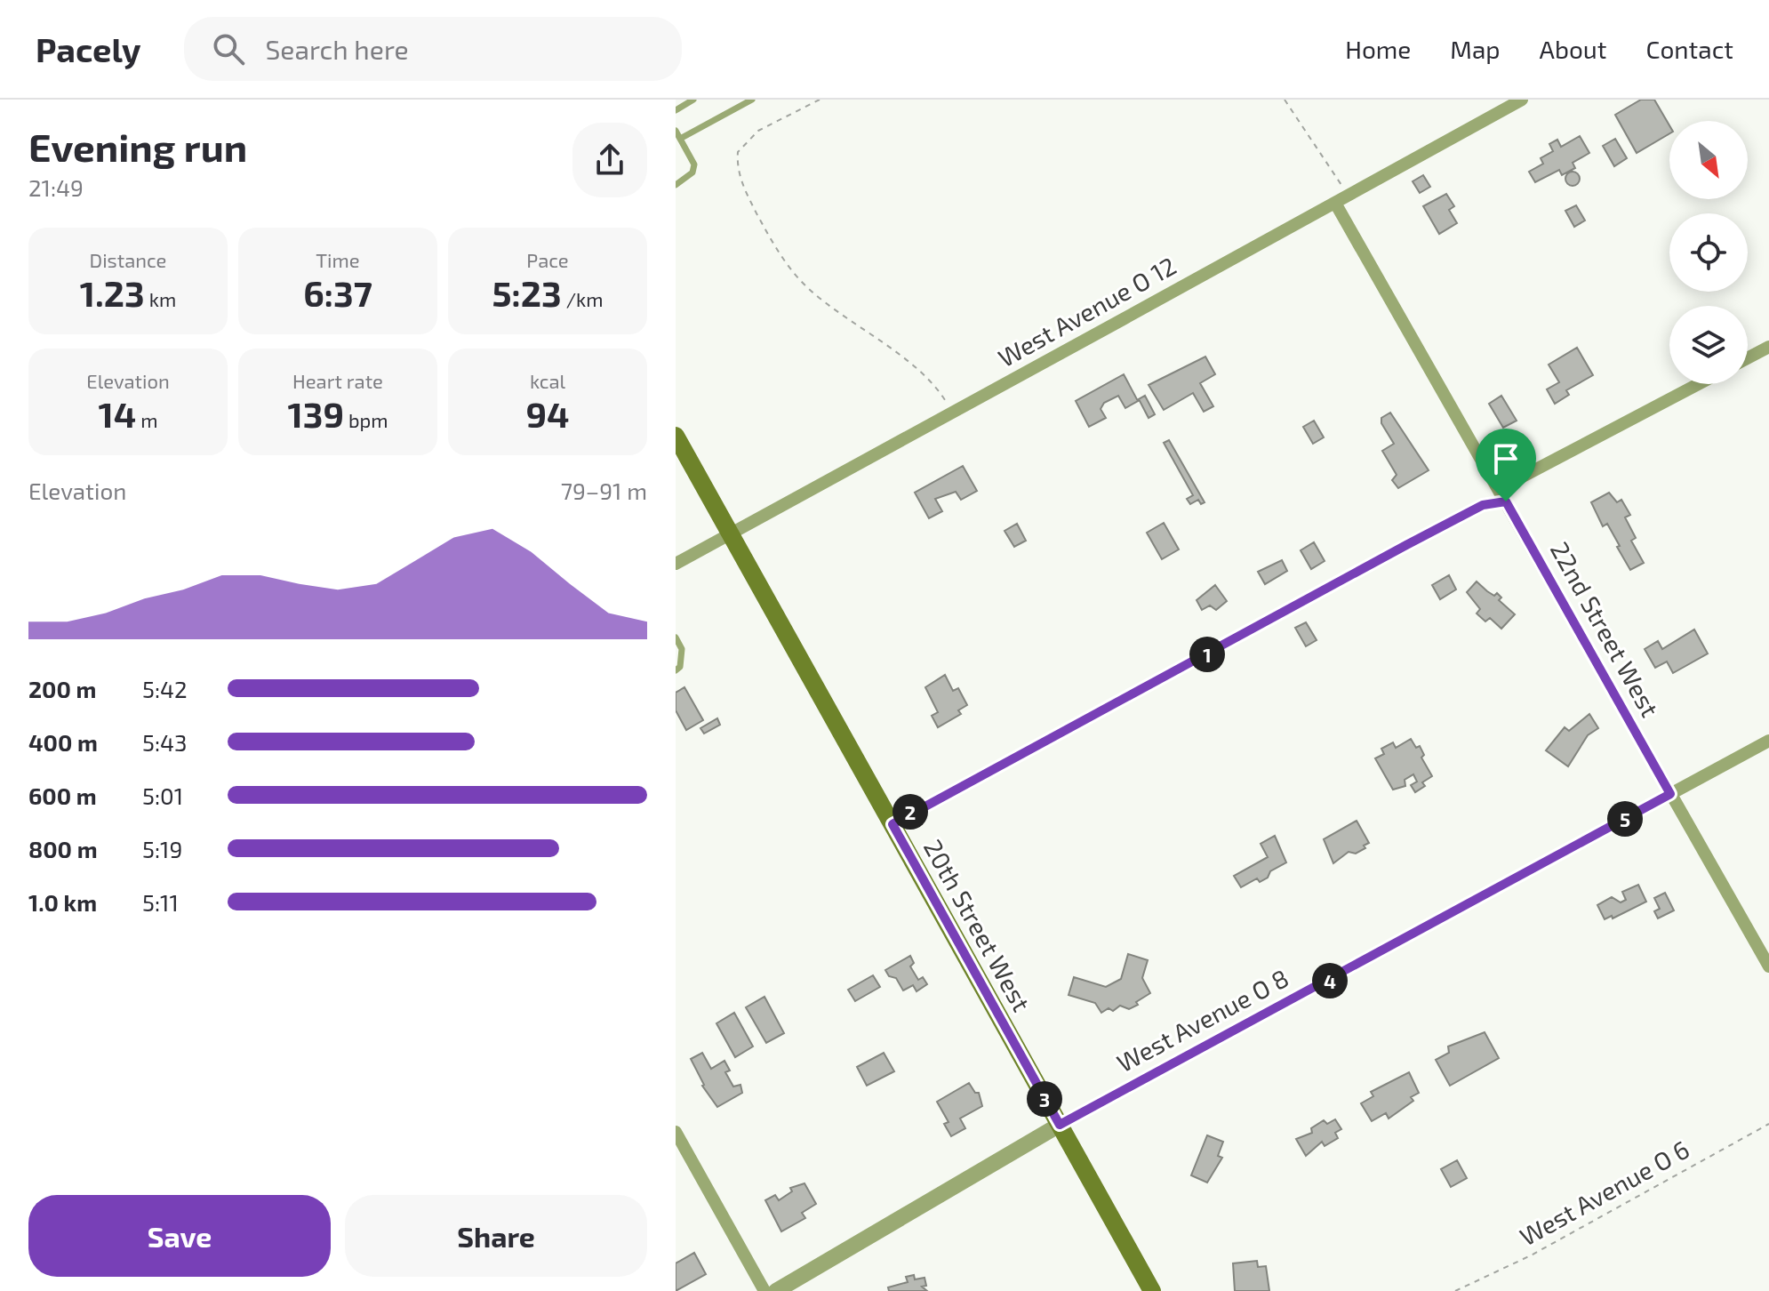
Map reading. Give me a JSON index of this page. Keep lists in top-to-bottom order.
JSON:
{
  "streets": {
    "main road": ["20th Street West"],
    "street": ["West Avenue O 12", "22nd Street West", "West Avenue O 8"],
    "path": ["West Avenue O 6"]
  },
  "crossings": [
    ["West Avenue O 12", "22nd Street West"],
    ["West Avenue O 12", "20th Street West"],
    ["22nd Street West", "West Avenue O 8"],
    ["20th Street West", "West Avenue O 8"]
  ],
  "north": "bottom right",
  "page": {
    "header": "Pacely",
    "search": "Search here",
    "nav": [
      "Home",
      "Map",
      "About",
      "Contact"
    ],
    "heading": ["Evening run", "21:49"],
    "stats": [
      ["Distance", "1.23 km"],
      ["Time", "6:37"],
      ["Pace", "5:23 /km"],
      ["Elevation", "14 m"],
      ["Heart rate", "139 bpm"],
      ["kcal", "94"]
    ],
    "chart": ["Elevation", "79–91 m"],
    "pins": [
      "1",
      "2",
      "5",
      "4",
      "3"
    ],
    "list": [
      {
        "name": "200 m",
        "note": "5:42"
      },
      {
        "name": "400 m",
        "note": "5:43"
      },
      {
        "name": "600 m",
        "note": "5:01"
      },
      {
        "name": "800 m",
        "note": "5:19"
      },
      {
        "name": "1.0 km",
        "note": "5:11"
      }
    ],
    "buttons": ["Save", "Share"]
  }
}
